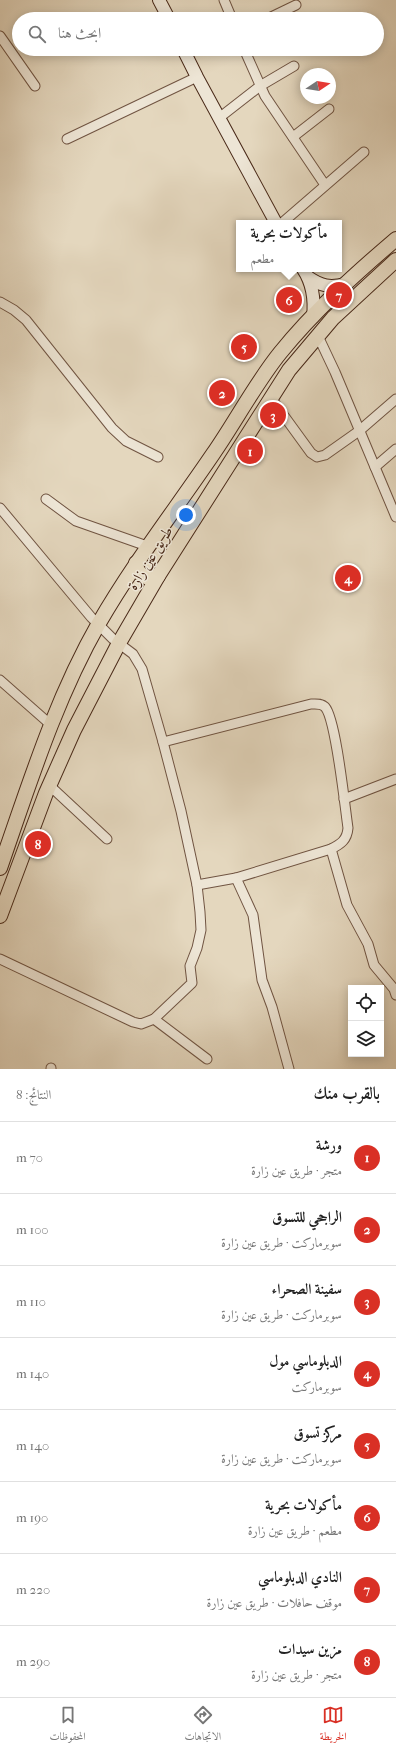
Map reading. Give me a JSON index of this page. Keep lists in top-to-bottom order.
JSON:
{
  "streets": {
    "main road": ["طريق عين زارة"]
  },
  "north": "right",
  "page": {
    "search": "ابحث هنا",
    "popup": ["مأكولات بحرية", "مطعم"],
    "pins": [
      "7",
      "6",
      "5",
      "2",
      "3",
      "1",
      "4",
      "8"
    ],
    "heading": ["بالقرب منك", "النتائج: 8"],
    "list": [
      {
        "mark": "1",
        "name": "ورشة",
        "note": "متجر · طريق عين زارة",
        "value": "70 m"
      },
      {
        "mark": "2",
        "name": "الراجحي للتسوق",
        "note": "سوبرماركت · طريق عين زارة",
        "value": "100 m"
      },
      {
        "mark": "3",
        "name": "سفينة الصحراء",
        "note": "سوبرماركت · طريق عين زارة",
        "value": "110 m"
      },
      {
        "mark": "4",
        "name": "الدبلوماسي مول",
        "note": "سوبرماركت",
        "value": "140 m"
      },
      {
        "mark": "5",
        "name": "مركز تسوق",
        "note": "سوبرماركت · طريق عين زارة",
        "value": "140 m"
      },
      {
        "mark": "6",
        "name": "مأكولات بحرية",
        "note": "مطعم · طريق عين زارة",
        "value": "190 m"
      },
      {
        "mark": "7",
        "name": "النادي الدبلوماسي",
        "note": "موقف حافلات · طريق عين زارة",
        "value": "220 m"
      },
      {
        "mark": "8",
        "name": "مزين سيدات",
        "note": "متجر · طريق عين زارة",
        "value": "290 m"
      }
    ],
    "nav": ["الخريطة", "الاتجاهات", "المحفوظات"]
  }
}
